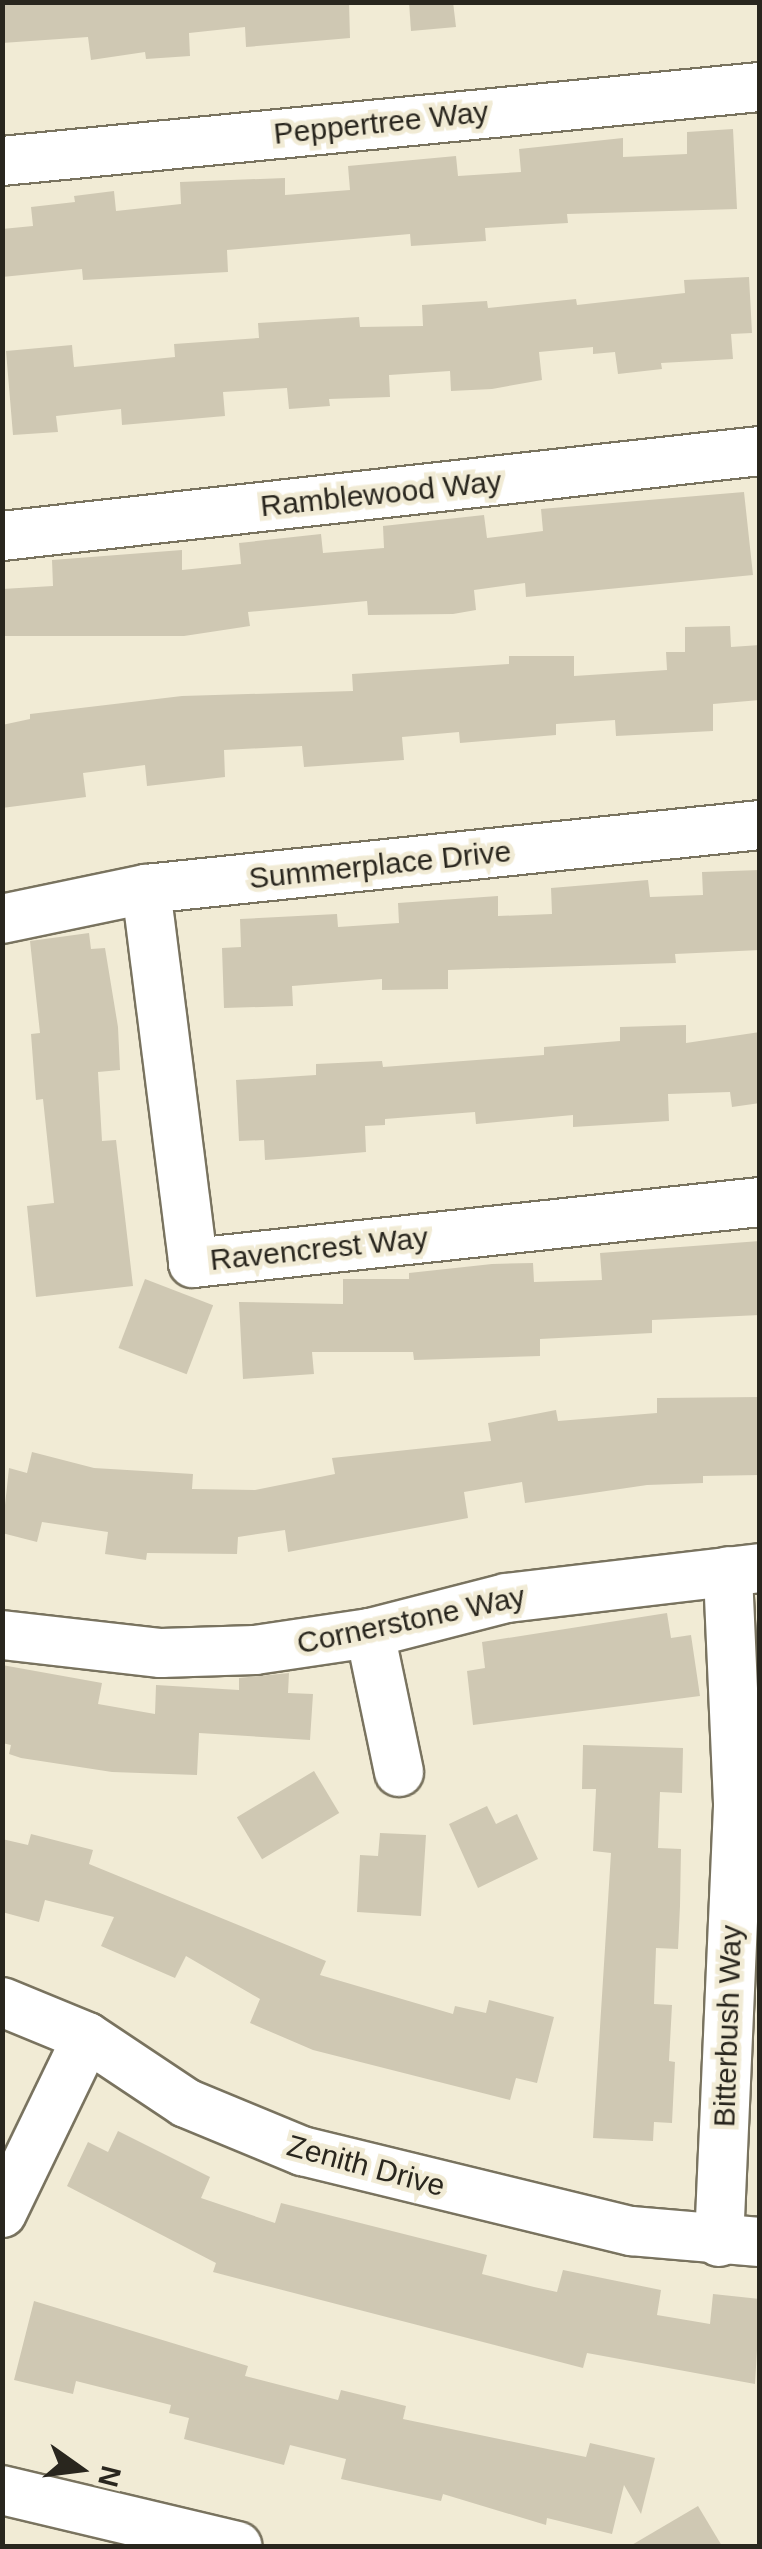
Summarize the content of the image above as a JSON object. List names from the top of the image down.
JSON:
{
  "streets": {
    "street": [
      "Peppertree Way",
      "Ramblewood Way",
      "Summerplace Drive",
      "Ravencrest Way",
      "Cornerstone Way",
      "Bitterbush Way",
      "Zenith Drive"
    ]
  },
  "crossings": [
    ["Summerplace Drive", "Ravencrest Way"],
    ["Cornerstone Way", "Bitterbush Way"],
    ["Bitterbush Way", "Zenith Drive"]
  ],
  "north": "right"
}
